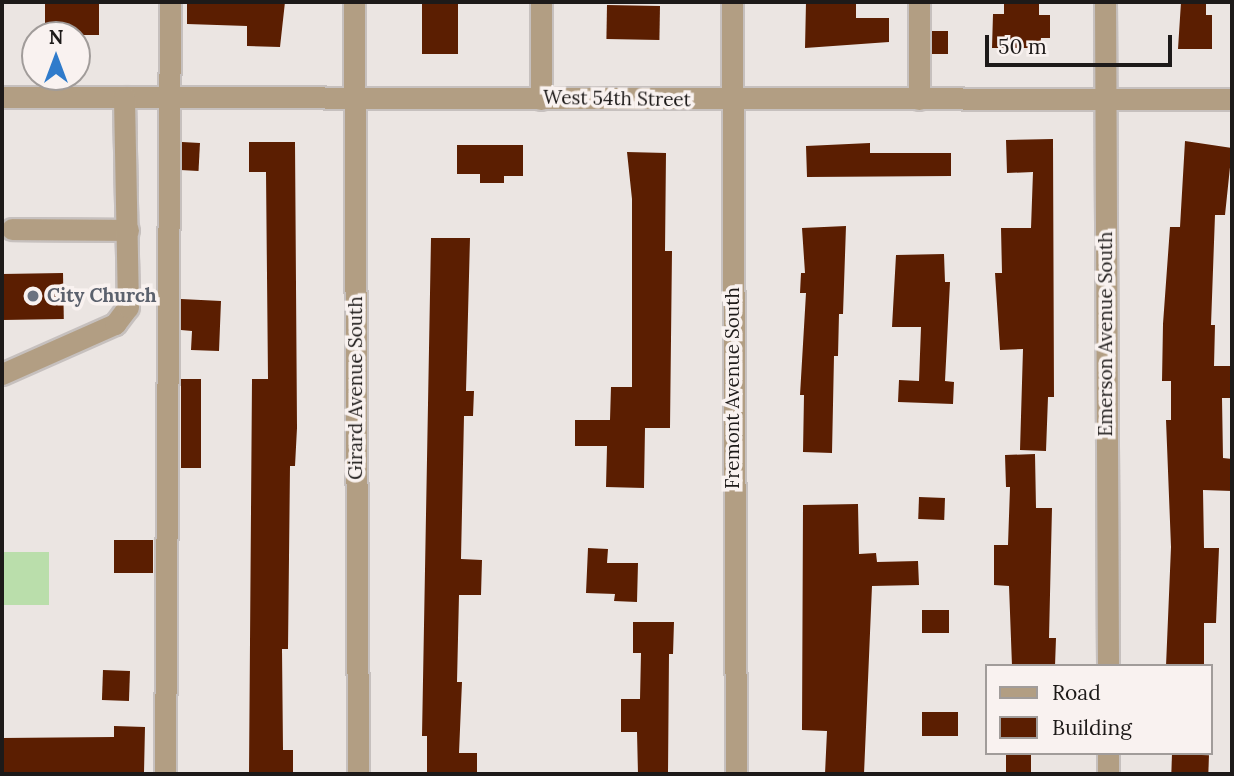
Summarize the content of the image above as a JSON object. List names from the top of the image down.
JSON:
{
  "streets": {
    "street": [
      "West 54th Street",
      "Emerson Avenue South",
      "Girard Avenue South",
      "Fremont Avenue South"
    ]
  },
  "crossings": [
    ["West 54th Street", "Emerson Avenue South"],
    ["West 54th Street", "Girard Avenue South"],
    ["West 54th Street", "Fremont Avenue South"]
  ],
  "places": ["City Church"],
  "legend": ["Road", "Building"],
  "scale_bar": "50 m",
  "north": "top"
}
